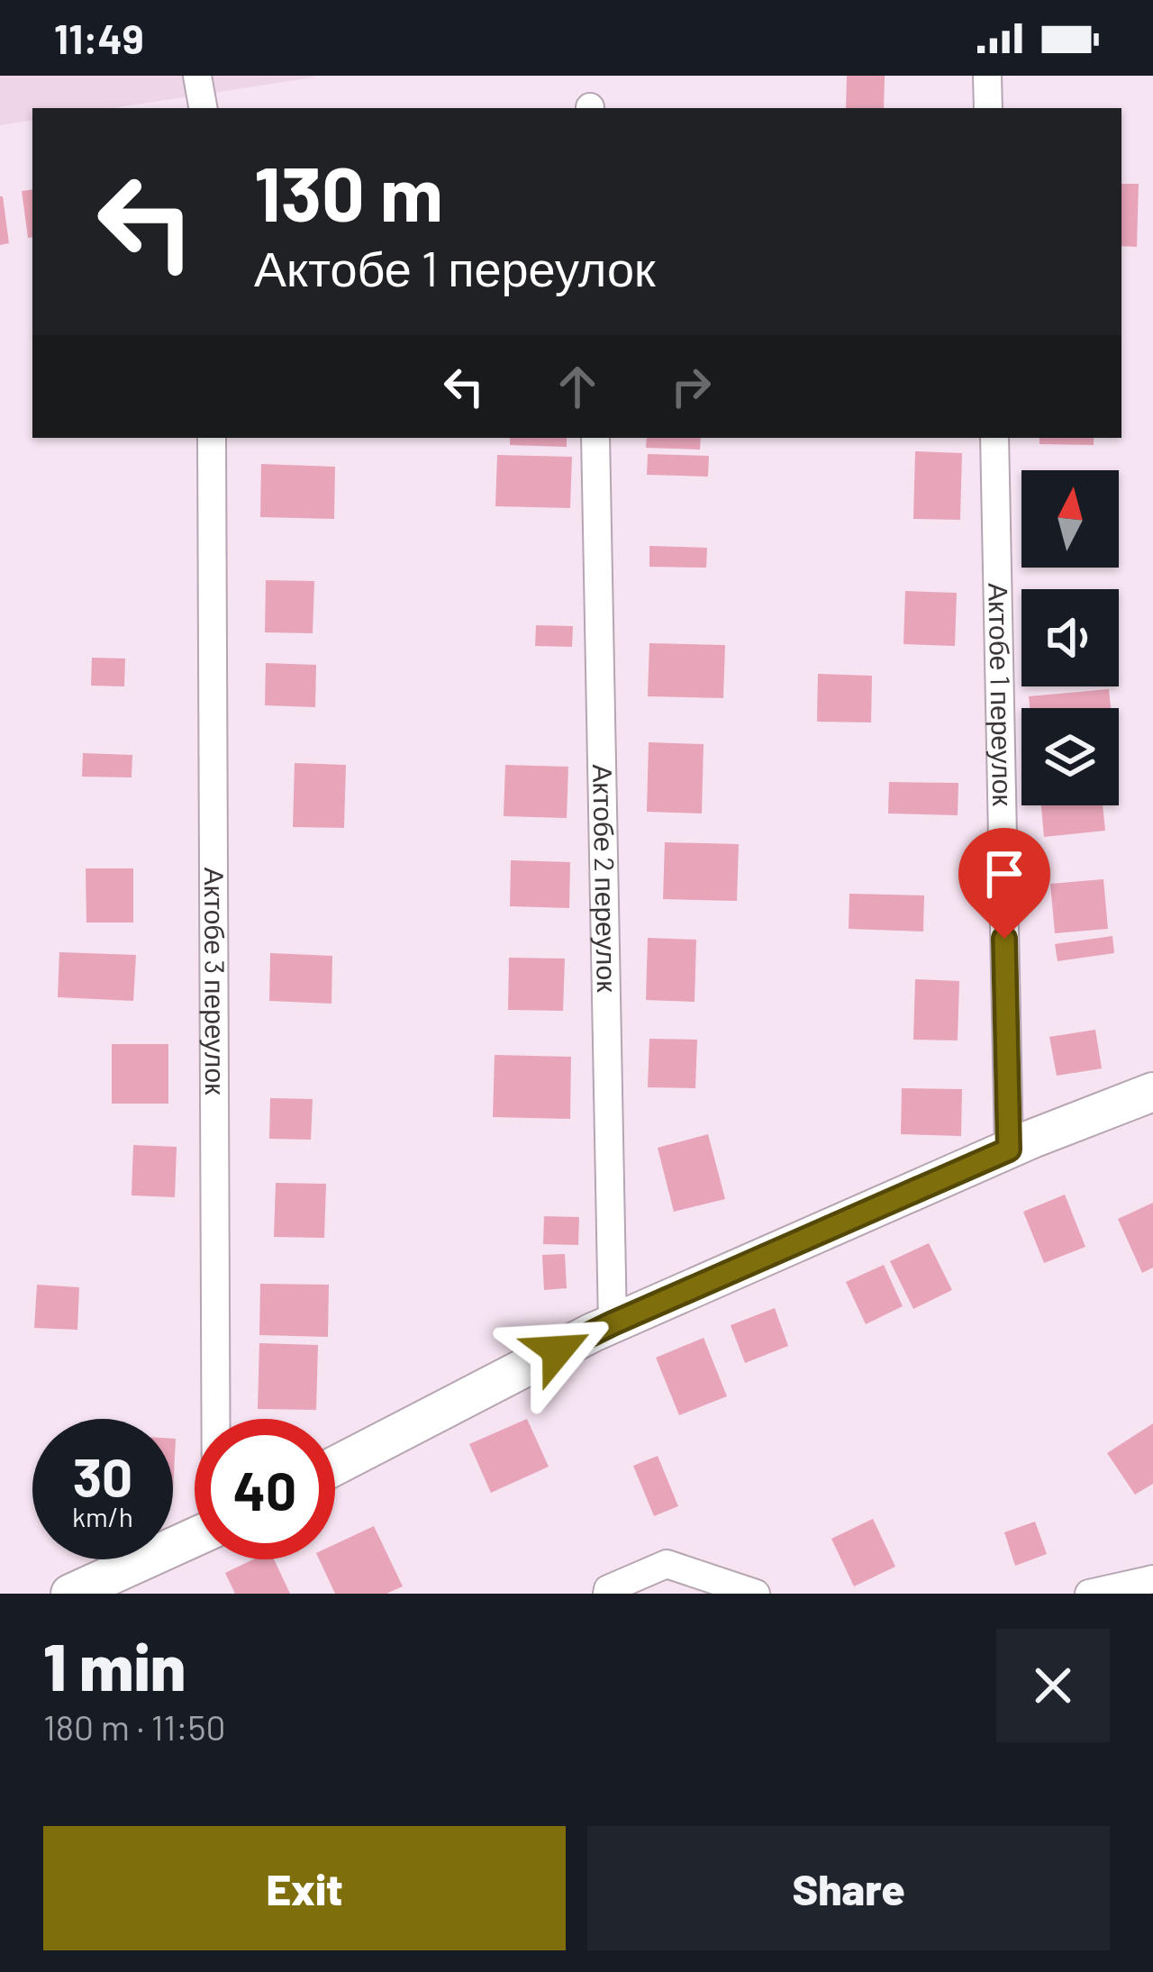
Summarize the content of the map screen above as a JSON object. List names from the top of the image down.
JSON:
{
  "streets": {
    "street": ["Актобе 1 переулок", "Актобе 2 переулок", "Актобе 3 переулок"]
  },
  "north": "top",
  "page": {
    "status": "11:49",
    "turn": ["130 m", "Актобе 1 переулок"],
    "speed": "30 km/h",
    "limit": "40",
    "heading": ["1 min", "180 m · 11:50"],
    "buttons": ["Exit", "Share"]
  }
}
